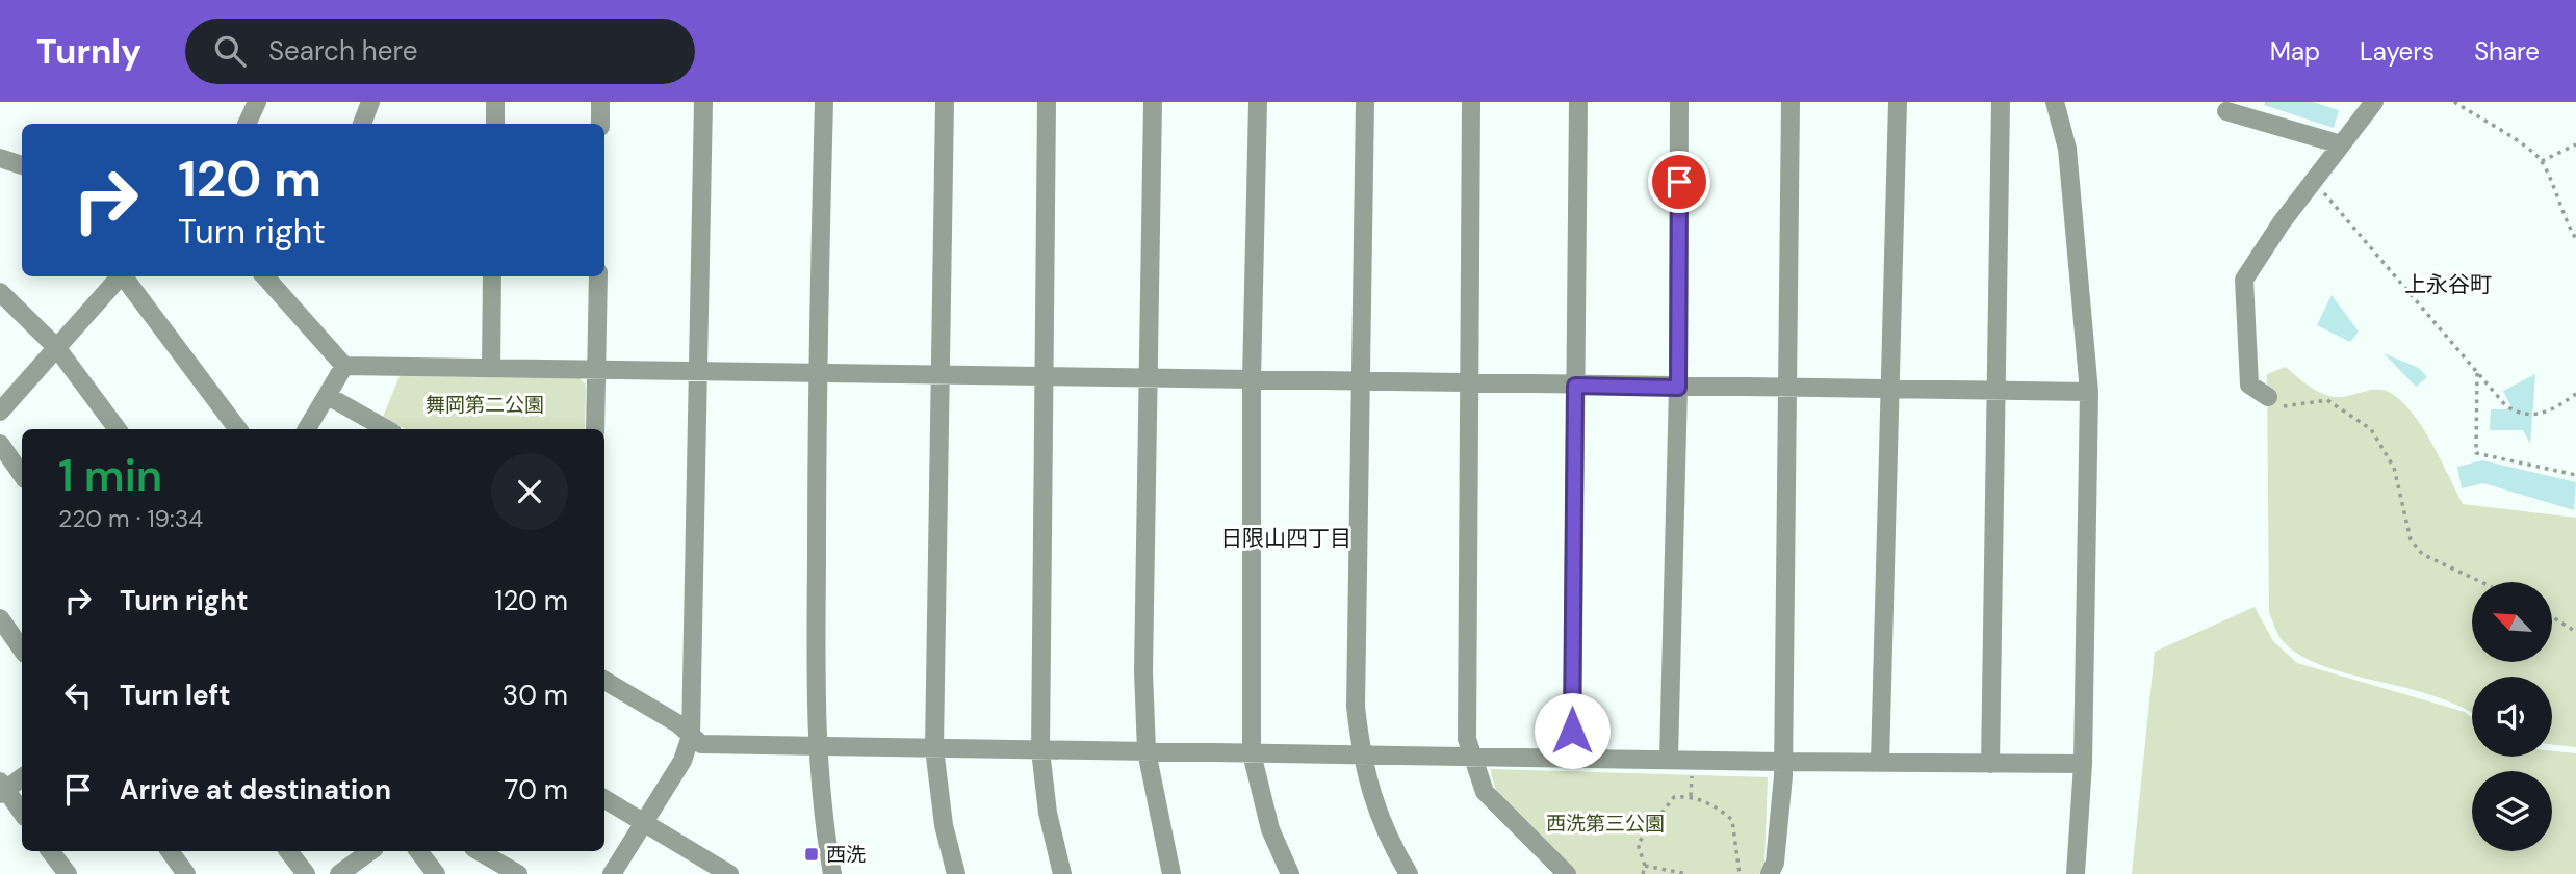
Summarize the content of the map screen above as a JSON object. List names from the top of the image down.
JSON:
{
  "districts": ["上永谷町", "日限山四丁目"],
  "parks": ["舞岡第二公園", "西洗第三公園"],
  "places": {
    "transit": ["西洗"]
  },
  "north": "top left",
  "page": {
    "header": "Turnly",
    "search": "Search here",
    "nav": ["Map", "Layers", "Share"],
    "turn": ["120 m", "Turn right"],
    "heading": ["1 min", "220 m · 19:34"],
    "list": [
      {
        "name": "Turn right",
        "value": "120 m"
      },
      {
        "name": "Turn left",
        "value": "30 m"
      },
      {
        "name": "Arrive at destination",
        "value": "70 m"
      }
    ]
  }
}
